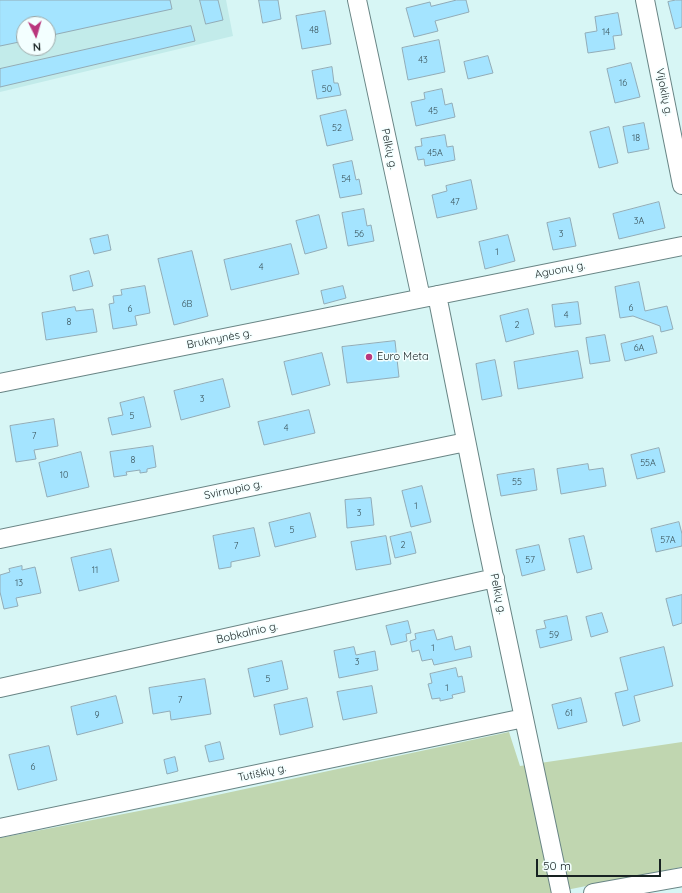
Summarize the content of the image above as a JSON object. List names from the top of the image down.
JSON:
{
  "streets": {
    "street": [
      "Vijoklių g.",
      "Pelkių g.",
      "Aguonų g.",
      "Bruknynės g.",
      "Svirnupio g.",
      "Bobkalnio g.",
      "Tutiškių g."
    ]
  },
  "crossings": [
    ["Pelkių g.", "Aguonų g."],
    ["Pelkių g.", "Bruknynės g."],
    ["Pelkių g.", "Svirnupio g."],
    ["Pelkių g.", "Bobkalnio g."],
    ["Pelkių g.", "Tutiškių g."],
    ["Aguonų g.", "Bruknynės g."]
  ],
  "places": ["Euro Meta"],
  "house_numbers": [
    "48",
    "14",
    "43",
    "16",
    "50",
    "45",
    "52",
    "18",
    "45A",
    "54",
    "47",
    "3A",
    "56",
    "3",
    "1",
    "4",
    "6B",
    "6",
    "6",
    "4",
    "8",
    "2",
    "6A",
    "3",
    "5",
    "4",
    "7",
    "8",
    "55A",
    "10",
    "55",
    "1",
    "3",
    "5",
    "57A",
    "2",
    "7",
    "57",
    "11",
    "13",
    "59",
    "1",
    "3",
    "5",
    "1",
    "7",
    "61",
    "9",
    "6"
  ],
  "scale_bar": "50 m",
  "north": "bottom"
}
